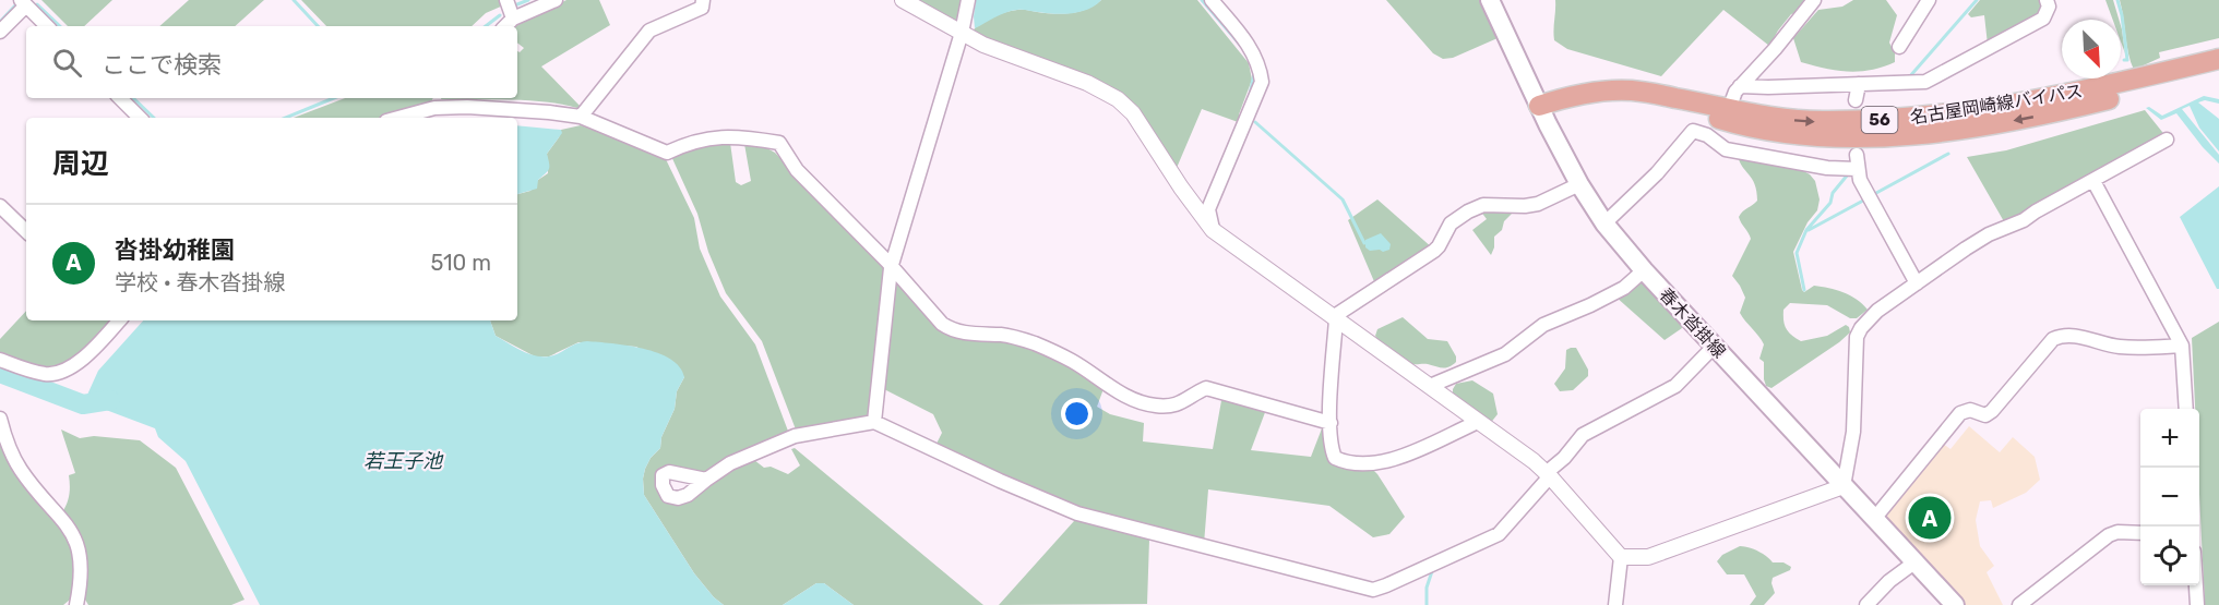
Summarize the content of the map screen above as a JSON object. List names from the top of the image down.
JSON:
{
  "streets": {
    "main road": ["名古屋岡崎線バイパス", "56", "春木沓掛線"]
  },
  "crossings": [
    ["名古屋岡崎線バイパス", "春木沓掛線"]
  ],
  "water": ["若王子池"],
  "north": "bottom right",
  "page": {
    "search": "ここで検索",
    "heading": "周辺",
    "list": [
      {
        "mark": "A",
        "name": "沓掛幼稚園",
        "note": "学校 · 春木沓掛線",
        "value": "510 m"
      }
    ],
    "map_buttons": ["+", "−"],
    "pins": "A"
  }
}
